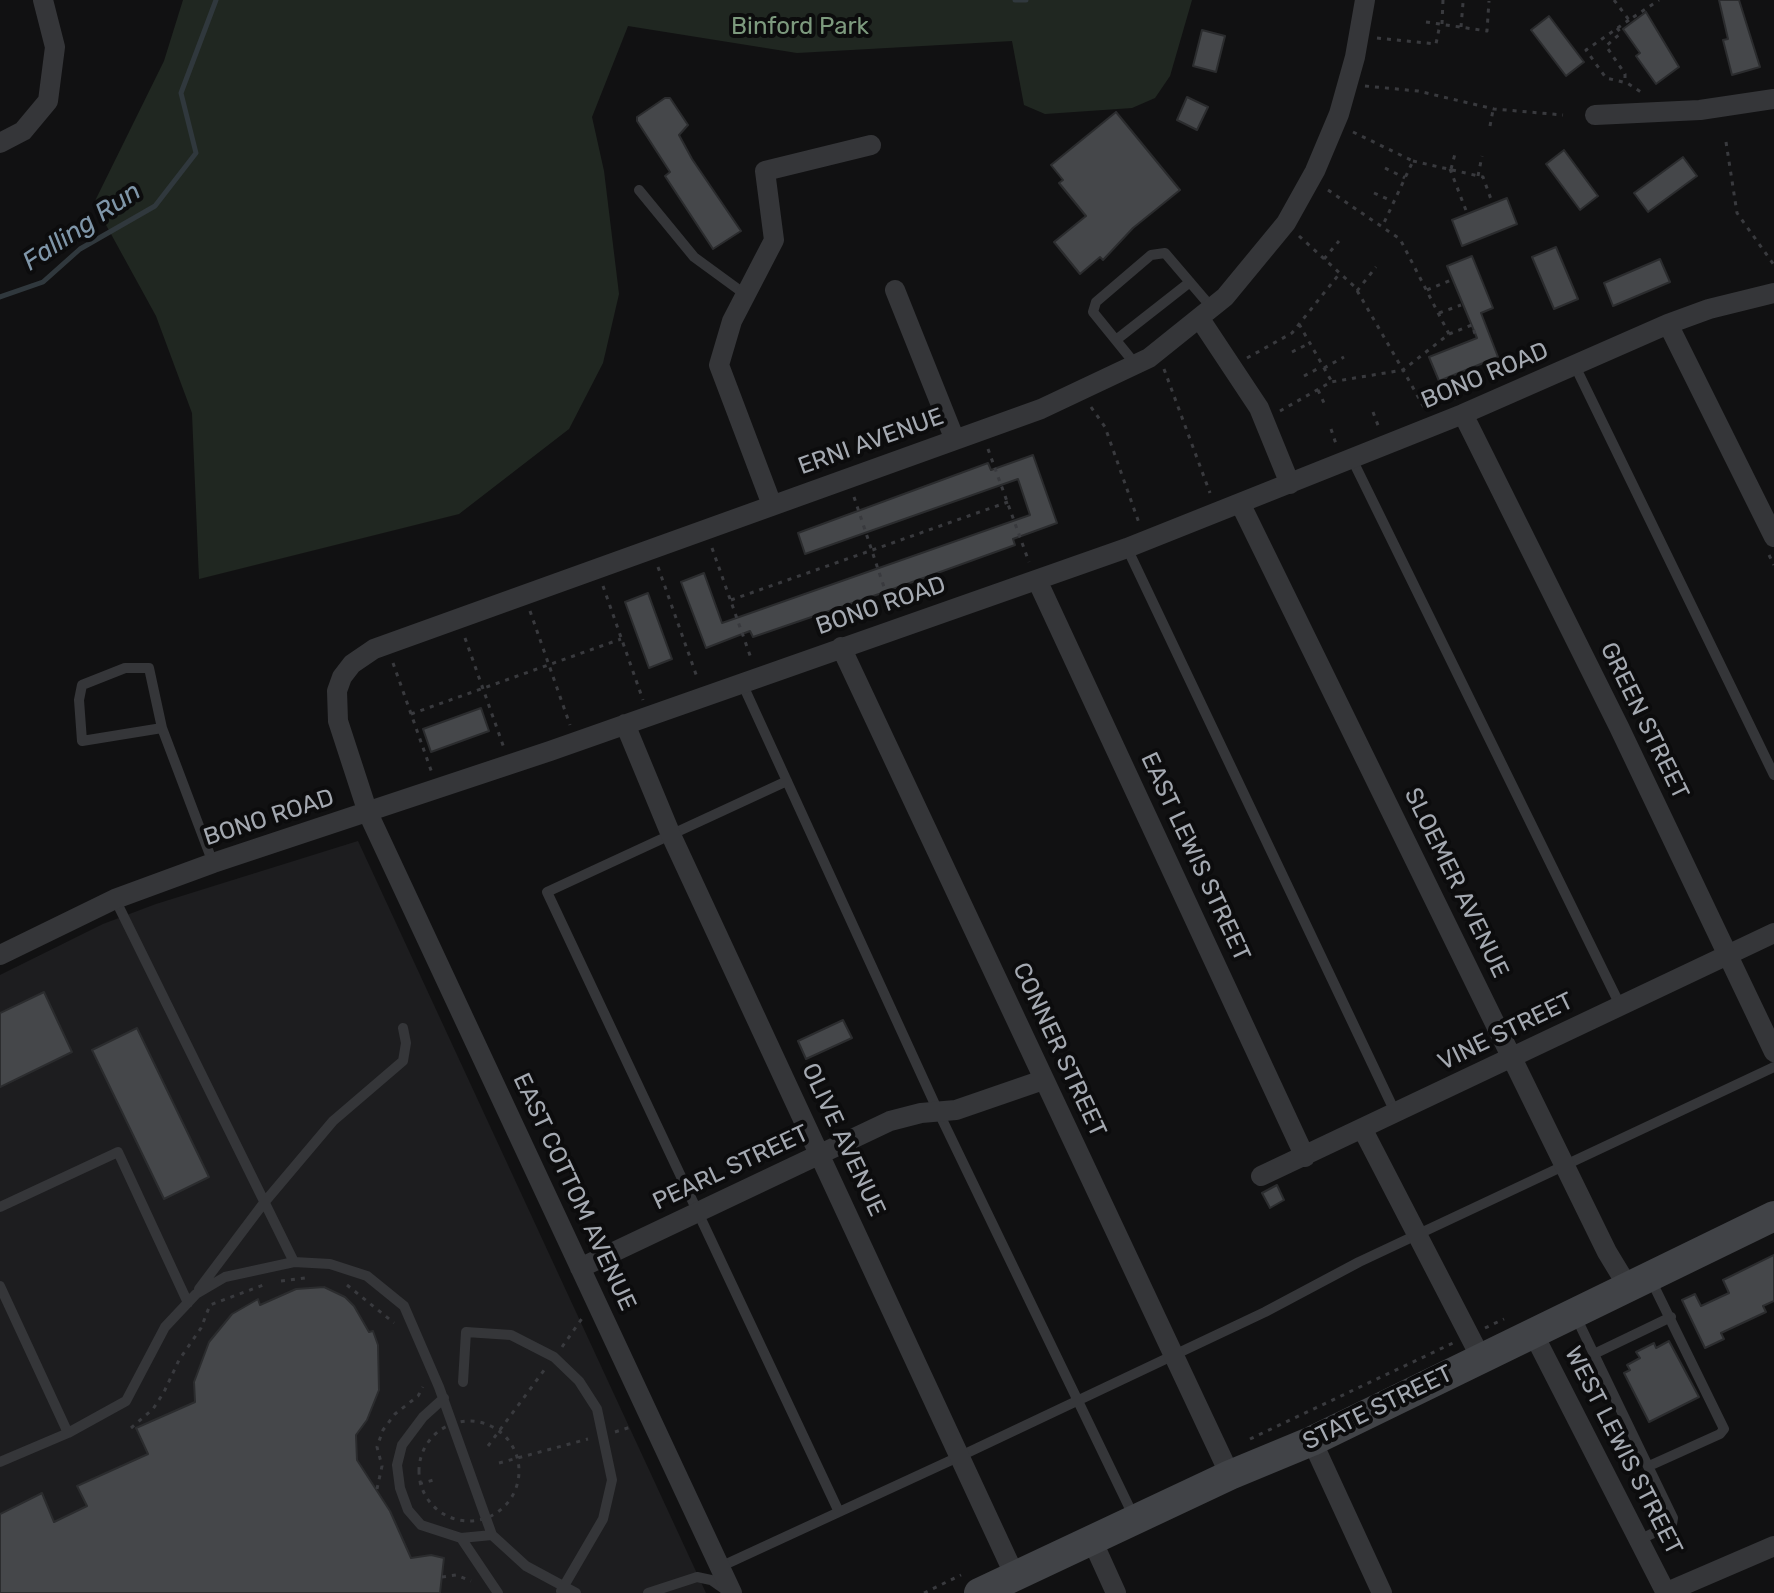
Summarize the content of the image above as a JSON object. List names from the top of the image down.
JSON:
{
  "streets": {
    "main road": ["STATE STREET"],
    "street": [
      "BONO ROAD",
      "ERNI AVENUE",
      "GREEN STREET",
      "EAST LEWIS STREET",
      "SLOEMER AVENUE",
      "VINE STREET",
      "CONNER STREET",
      "OLIVE AVENUE",
      "PEARL STREET",
      "EAST COTTOM AVENUE",
      "WEST LEWIS STREET"
    ]
  },
  "crossings": [
    ["BONO ROAD", "ERNI AVENUE"],
    ["BONO ROAD", "GREEN STREET"],
    ["BONO ROAD", "EAST LEWIS STREET"],
    ["BONO ROAD", "SLOEMER AVENUE"],
    ["BONO ROAD", "CONNER STREET"],
    ["BONO ROAD", "OLIVE AVENUE"],
    ["BONO ROAD", "EAST COTTOM AVENUE"],
    ["ERNI AVENUE", "EAST COTTOM AVENUE"],
    ["GREEN STREET", "VINE STREET"],
    ["EAST LEWIS STREET", "VINE STREET"],
    ["SLOEMER AVENUE", "VINE STREET"],
    ["SLOEMER AVENUE", "STATE STREET"],
    ["CONNER STREET", "PEARL STREET"],
    ["CONNER STREET", "STATE STREET"],
    ["OLIVE AVENUE", "PEARL STREET"],
    ["OLIVE AVENUE", "STATE STREET"],
    ["PEARL STREET", "EAST COTTOM AVENUE"],
    ["STATE STREET", "WEST LEWIS STREET"]
  ],
  "water": ["Falling Run"],
  "parks": ["Binford Park"]
}
